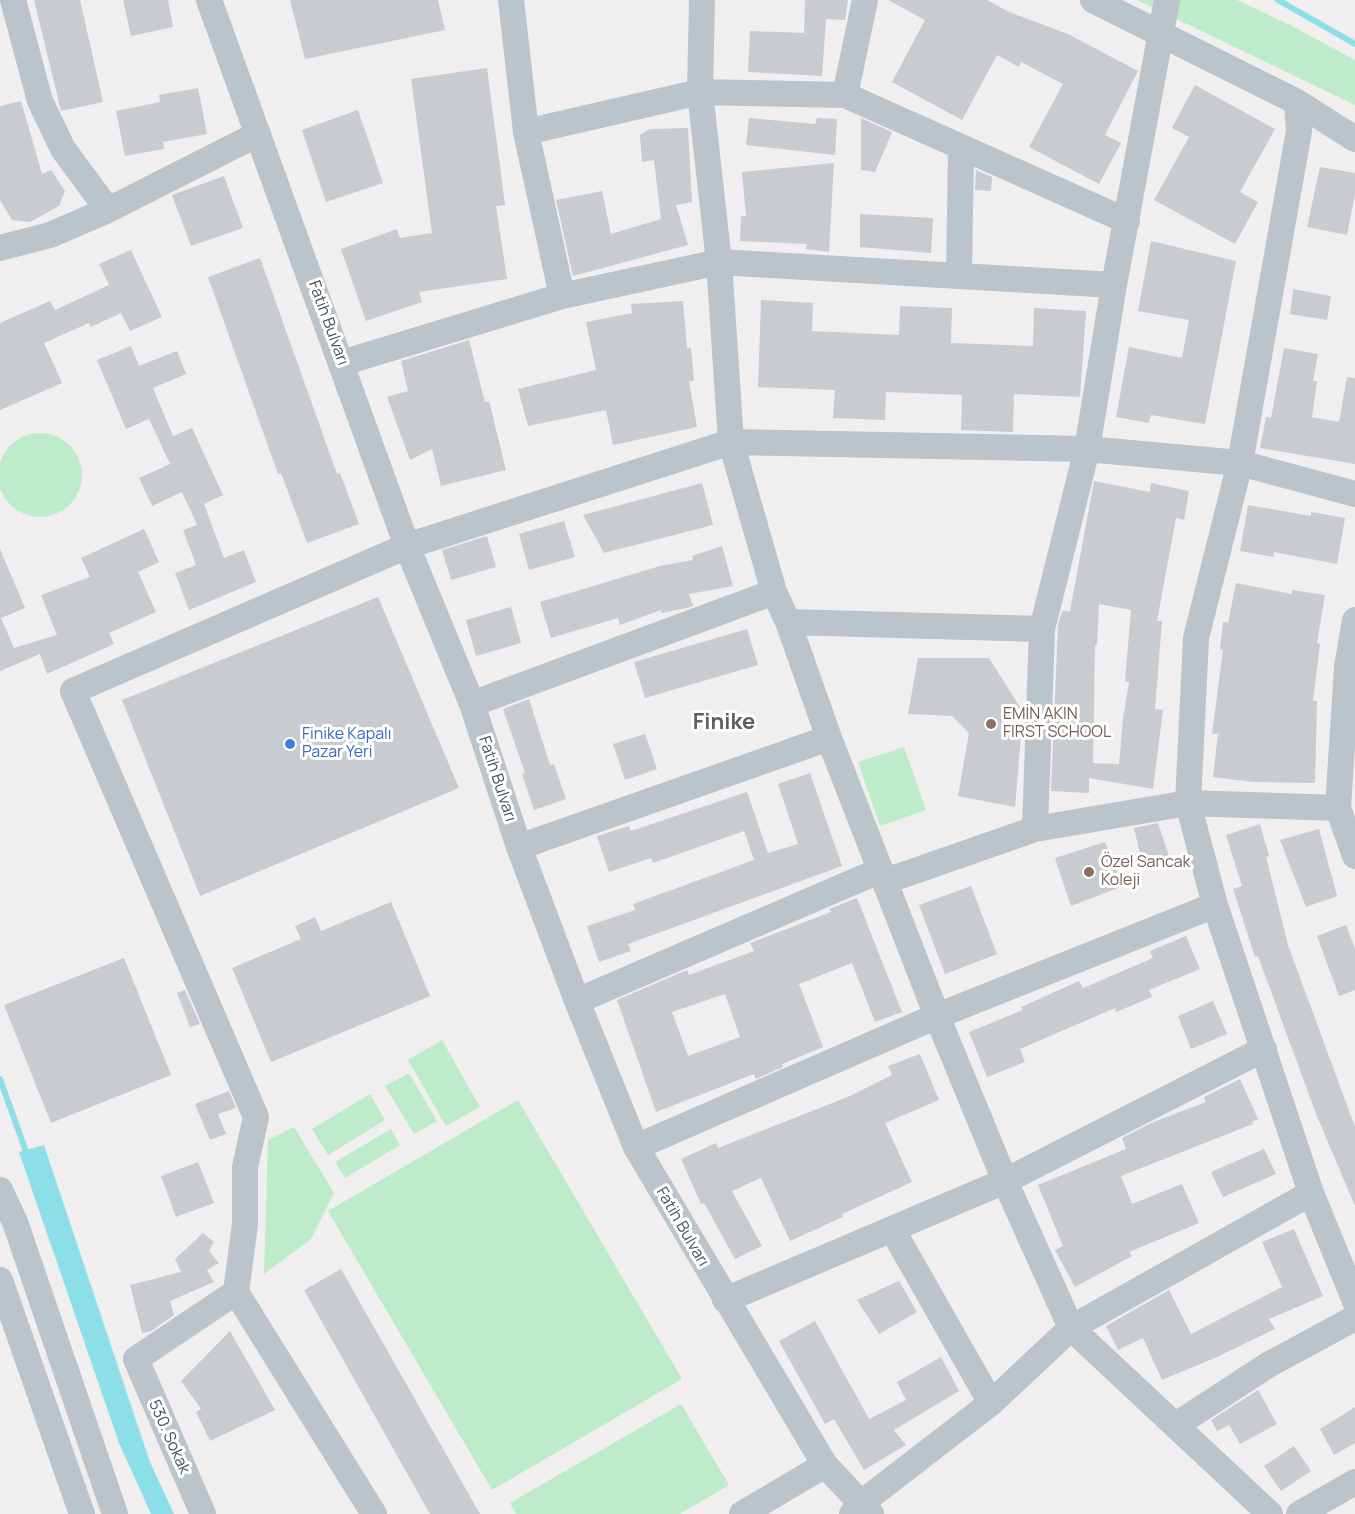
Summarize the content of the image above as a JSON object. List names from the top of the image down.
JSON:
{
  "streets": {
    "street": ["Fatih Bulvarı", "530. Sokak"]
  },
  "districts": ["Finike"],
  "places": ["EMİN AKIN FIRST SCHOOL", "Finike Kapalı Pazar Yeri", "Özel Sancak Koleji"]
}
